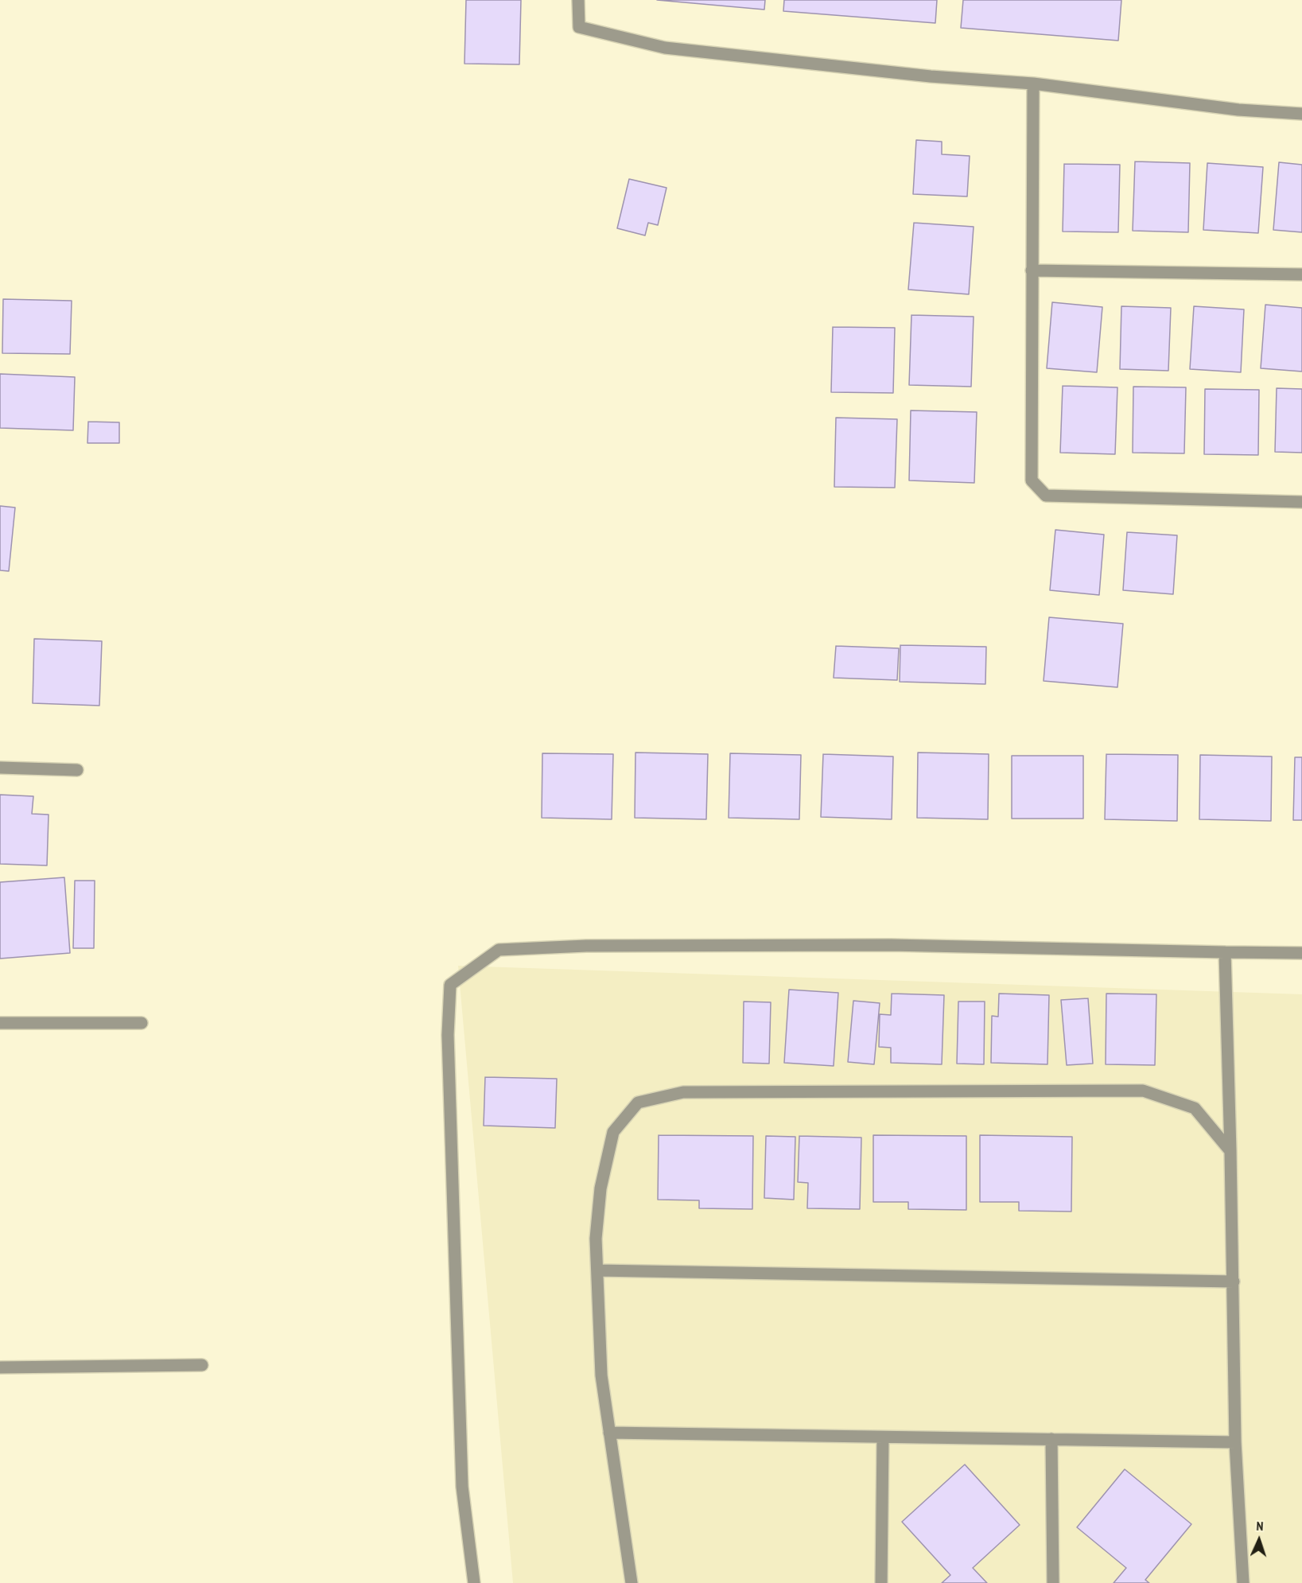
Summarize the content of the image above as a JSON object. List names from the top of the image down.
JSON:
{
  "north": "top"
}
